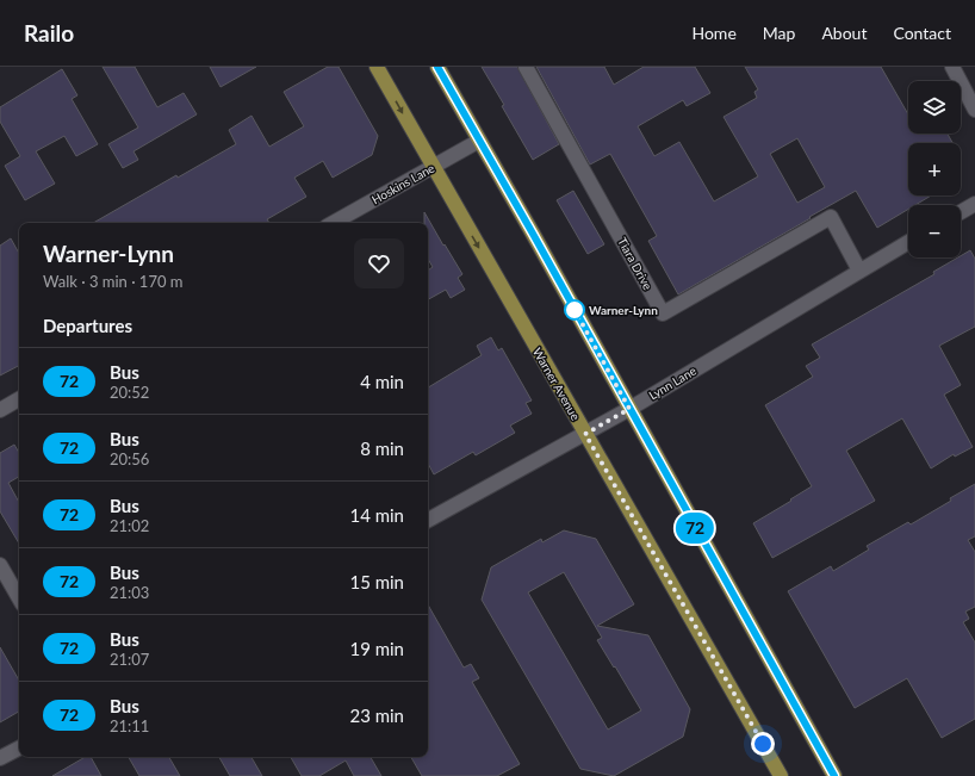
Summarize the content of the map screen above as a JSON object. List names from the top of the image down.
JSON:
{
  "streets": {
    "main road": ["Warner Avenue"],
    "street": ["Hoskins Lane", "Tiara Drive", "Lynn Lane"]
  },
  "crossings": [
    ["Hoskins Lane", "Warner Avenue"],
    ["Tiara Drive", "Lynn Lane"],
    ["Lynn Lane", "Warner Avenue"]
  ],
  "places": ["Warner-Lynn"],
  "lines": ["bus line 72"],
  "page": {
    "header": "Railo",
    "nav": [
      "Home",
      "Map",
      "About",
      "Contact"
    ],
    "on_map": "72",
    "map_buttons": ["+", "−"],
    "heading": [
      ["Warner-Lynn", "Walk · 3 min · 170 m"],
      "Departures"
    ],
    "list": [
      {
        "mark": "72",
        "name": "Bus",
        "note": "20:52",
        "value": "4 min"
      },
      {
        "mark": "72",
        "name": "Bus",
        "note": "20:56",
        "value": "8 min"
      },
      {
        "mark": "72",
        "name": "Bus",
        "note": "21:02",
        "value": "14 min"
      },
      {
        "mark": "72",
        "name": "Bus",
        "note": "21:03",
        "value": "15 min"
      },
      {
        "mark": "72",
        "name": "Bus",
        "note": "21:07",
        "value": "19 min"
      },
      {
        "mark": "72",
        "name": "Bus",
        "note": "21:11",
        "value": "23 min"
      }
    ]
  }
}
